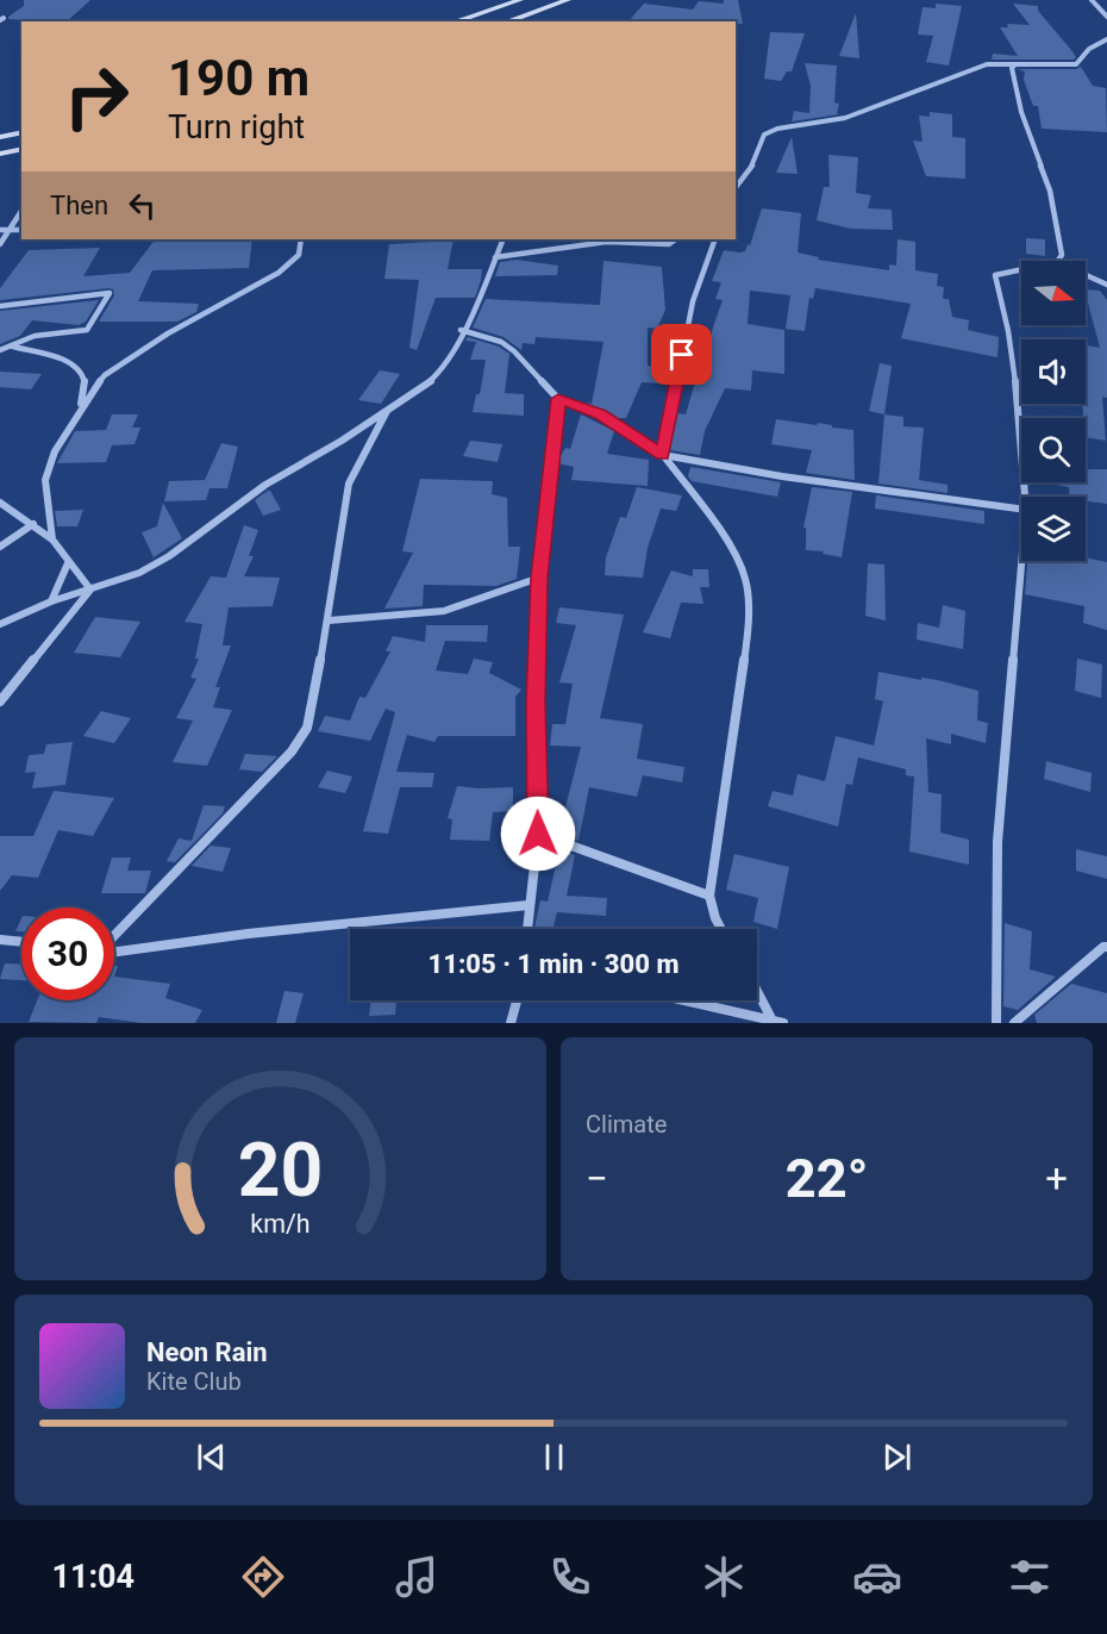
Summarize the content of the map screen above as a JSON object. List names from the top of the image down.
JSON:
{
  "north": "right",
  "page": {
    "turn": ["190 m", "Turn right"],
    "then": "Then",
    "limit": "30",
    "trip": "11:05 · 1 min · 300 m",
    "tile": "Climate",
    "heat": ["−", "22°", "+"],
    "song": ["Neon Rain", "Kite Club"],
    "tabs": "11:04",
    "gauge": ["20", "km/h"]
  }
}
